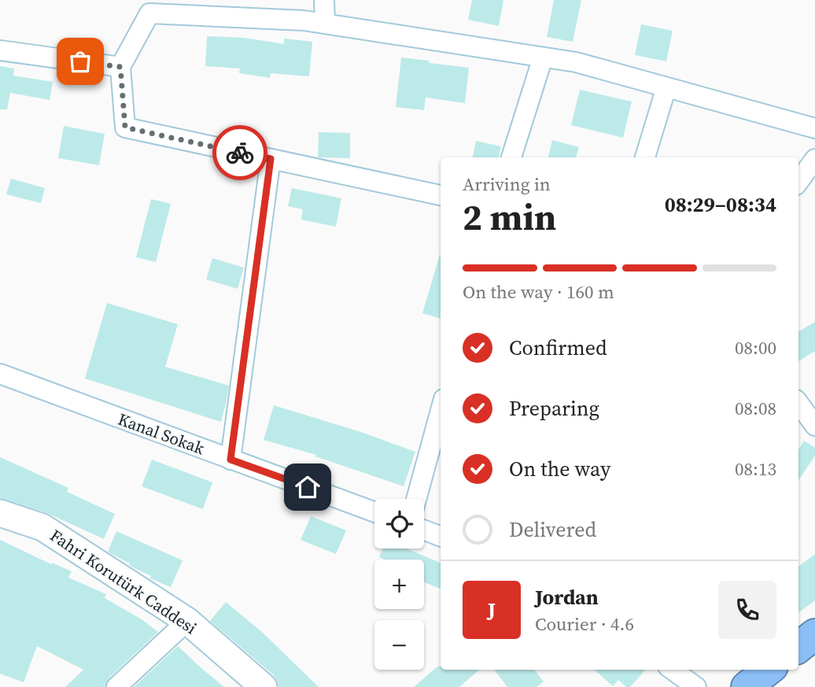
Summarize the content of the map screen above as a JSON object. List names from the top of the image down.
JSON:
{
  "streets": {
    "street": ["Kanal Sokak", "Fahri Korutürk Caddesi"]
  },
  "page": {
    "heading": ["2 min", "Arriving in", "08:29–08:34"],
    "panel": ["Jordan", "Courier · 4.6"],
    "bar": "On the way · 160 m",
    "list": [
      ["Confirmed", "08:00"],
      ["Preparing", "08:08"],
      ["On the way", "08:13"],
      "Delivered"
    ],
    "map_buttons": ["+", "−"],
    "round": "J"
  }
}
